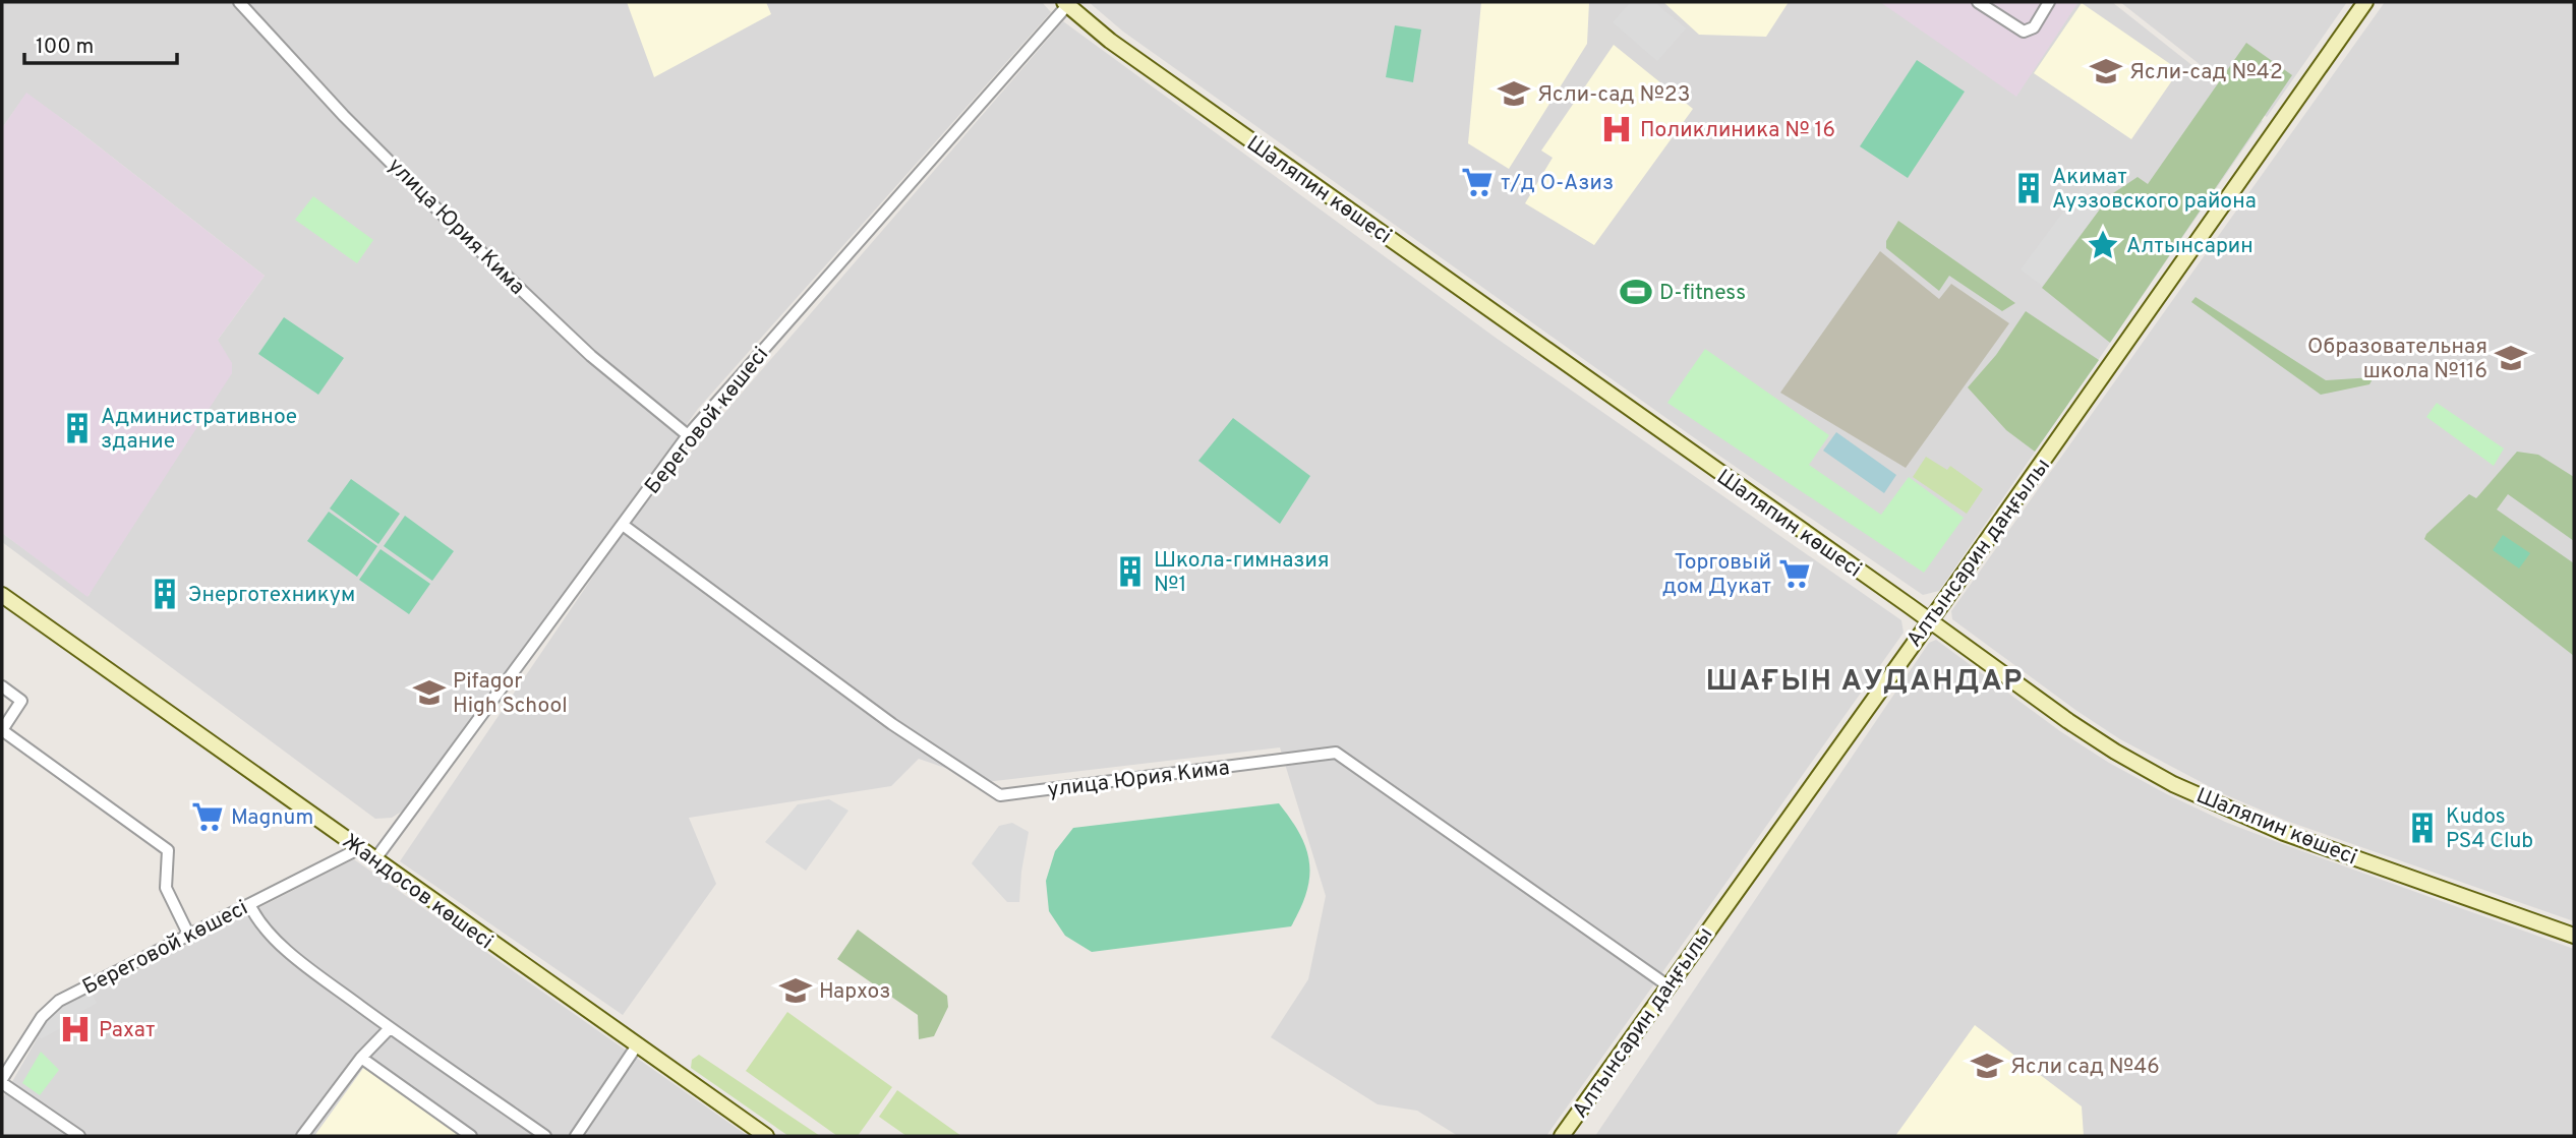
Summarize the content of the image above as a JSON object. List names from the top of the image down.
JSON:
{
  "streets": {
    "main road": ["Шаляпин көшесі", "Алтынсарин даңғылы", "Жандосов көшесі"],
    "street": ["улица Юрия Кима", "Береговой көшесі"]
  },
  "crossings": [
    ["Шаляпин көшесі", "Береговой көшесі"],
    ["Шаляпин көшесі", "Алтынсарин даңғылы"],
    ["улица Юрия Кима", "Береговой көшесі"],
    ["улица Юрия Кима", "Алтынсарин даңғылы"],
    ["Береговой көшесі", "Жандосов көшесі"]
  ],
  "districts": ["ШАҒЫН АУДАНДАР"],
  "places": {
    "school or university": [
      "Ясли-сад №42",
      "Ясли-сад №23",
      "Образовательная школа №116",
      "Pifagor High School",
      "Нархоз",
      "Ясли сад №46"
    ],
    "hospital": ["Поликлиника № 16", "Рахат"],
    "supermarket": ["т/д О-Азиз", "Торговый дом Дукат", "Magnum"],
    "building": [
      "Акимат Ауэзовского района",
      "Административное здание",
      "Школа-гимназия №1",
      "Энерготехникум",
      "Kudos PS4 Club"
    ],
    "place": ["Алтынсарин"],
    "sports": ["D-fitness"]
  },
  "scale_bar": "100 m"
}
